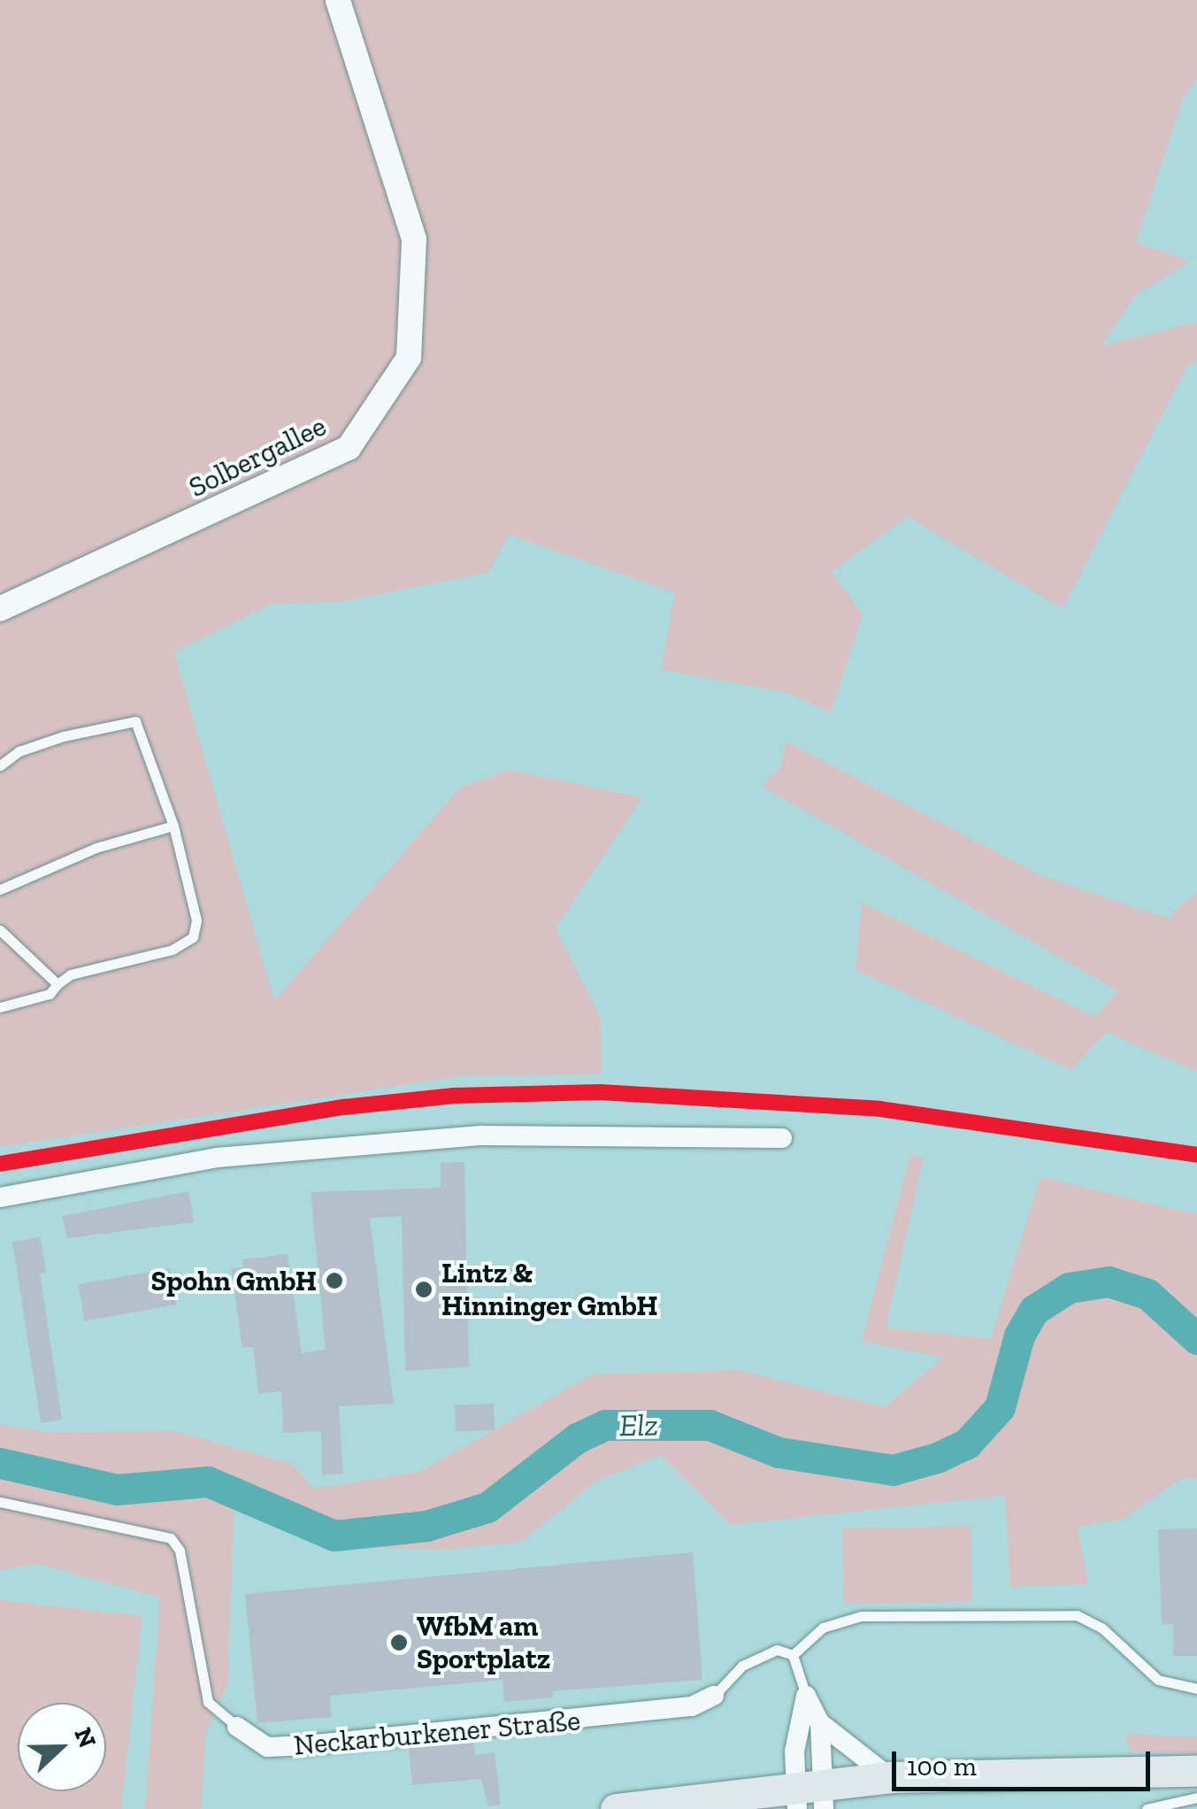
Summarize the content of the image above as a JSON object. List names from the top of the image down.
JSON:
{
  "streets": {
    "street": ["Solbergallee", "Neckarburkener Straße"]
  },
  "water": ["Elz"],
  "places": ["Spohn GmbH", "Lintz & Hinninger GmbH", "WfbM am Sportplatz"],
  "scale_bar": "100 m",
  "north": "right"
}
